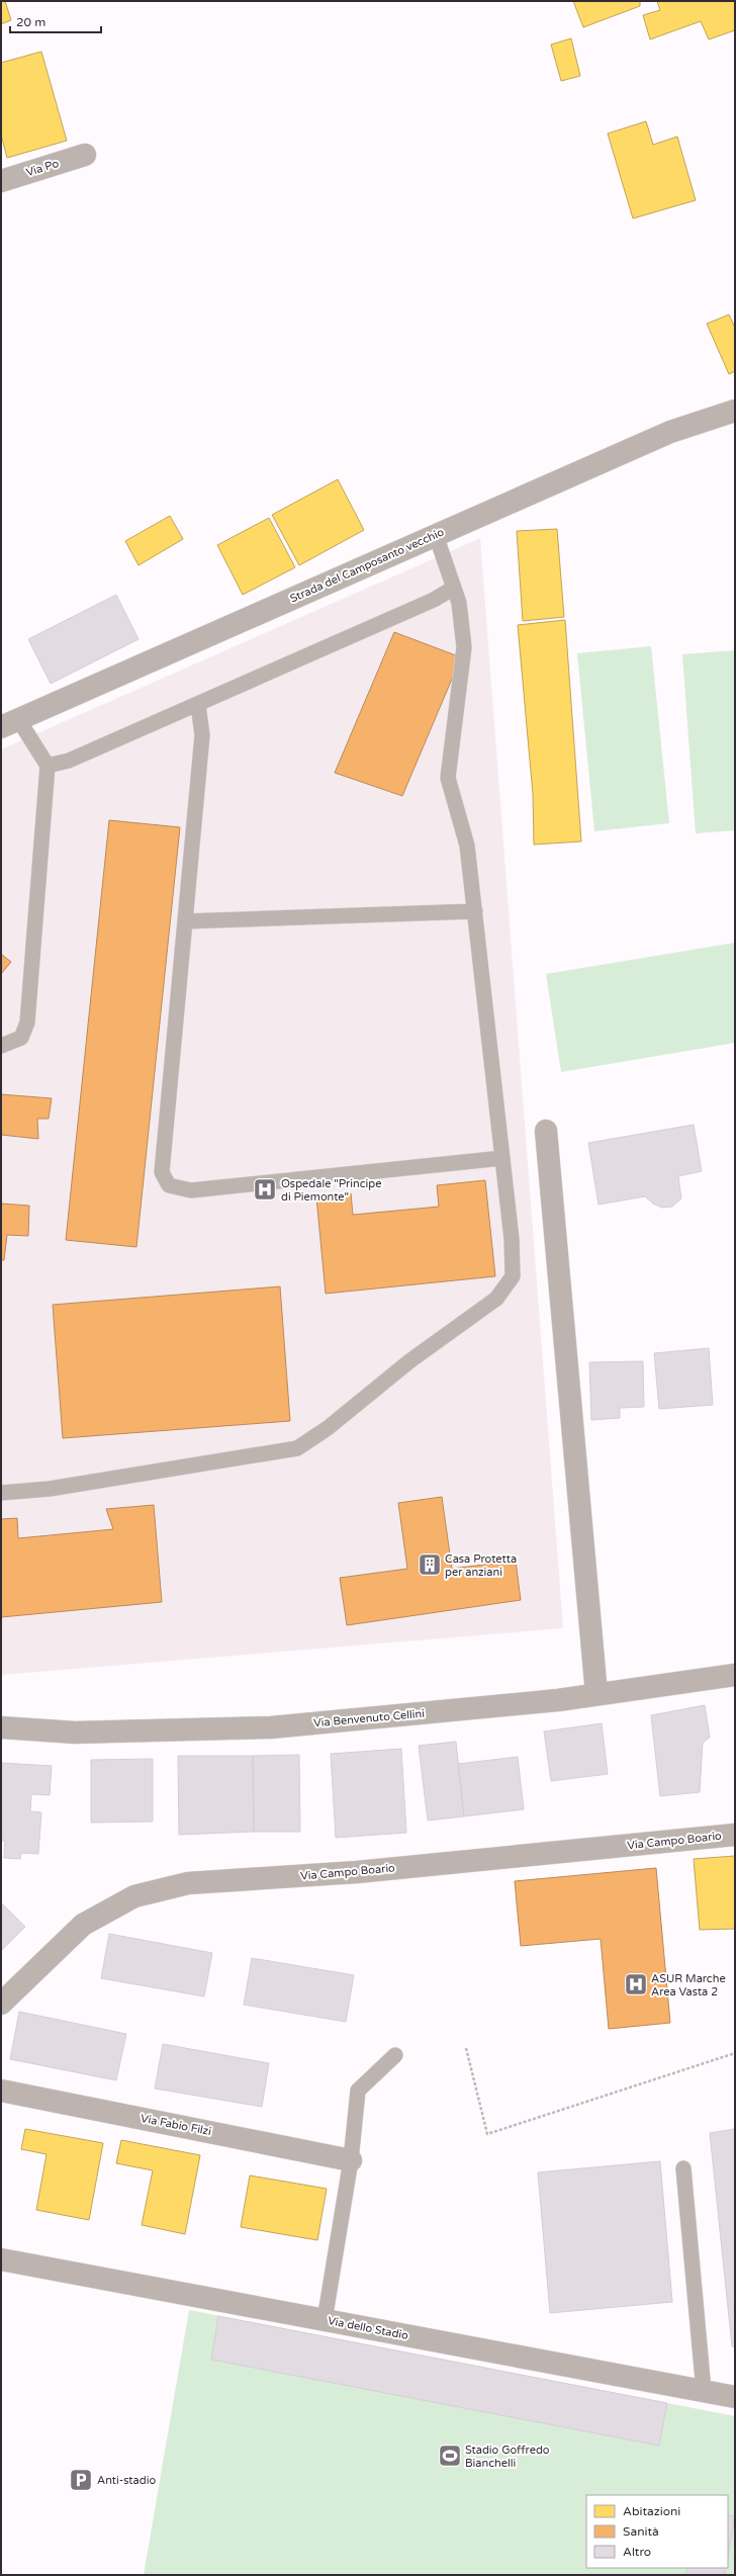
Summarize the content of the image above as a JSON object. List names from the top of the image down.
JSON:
{
  "streets": {
    "street": [
      "Via Po",
      "Strada del Camposanto vecchio",
      "Via Benvenuto Cellini",
      "Via Campo Boario",
      "Via Fabio Filzi",
      "Via dello Stadio"
    ]
  },
  "places": {
    "hospital": ["Ospedale \"Principe di Piemonte\"", "ASUR Marche Area Vasta 2"],
    "building": ["Casa Protetta per anziani"],
    "sports": ["Stadio Goffredo Bianchelli"],
    "parking": ["Anti-stadio"]
  },
  "legend": ["Abitazioni", "Sanità", "Altro"],
  "scale_bar": "20 m"
}
